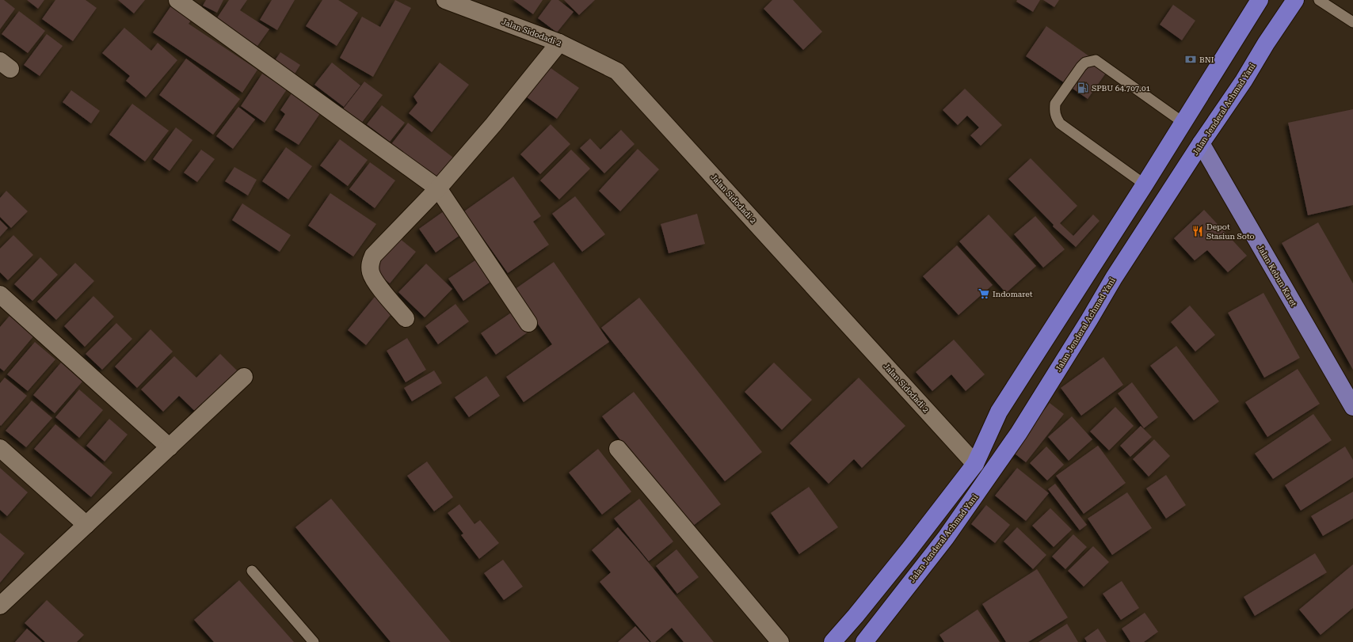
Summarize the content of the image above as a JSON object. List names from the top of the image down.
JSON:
{
  "streets": {
    "highway": ["Jalan Jenderal Achmad Yani"],
    "main road": ["Jalan Kebun Karet"],
    "street": ["Jalan Sidodadi 2"]
  },
  "crossings": [
    ["Jalan Jenderal Achmad Yani", "Jalan Kebun Karet"]
  ],
  "places": {
    "bank": ["BNI"],
    "fuel station": ["SPBU 64.707.01"],
    "restaurant": ["Depot Stasiun Soto"],
    "supermarket": ["Indomaret"]
  }
}
